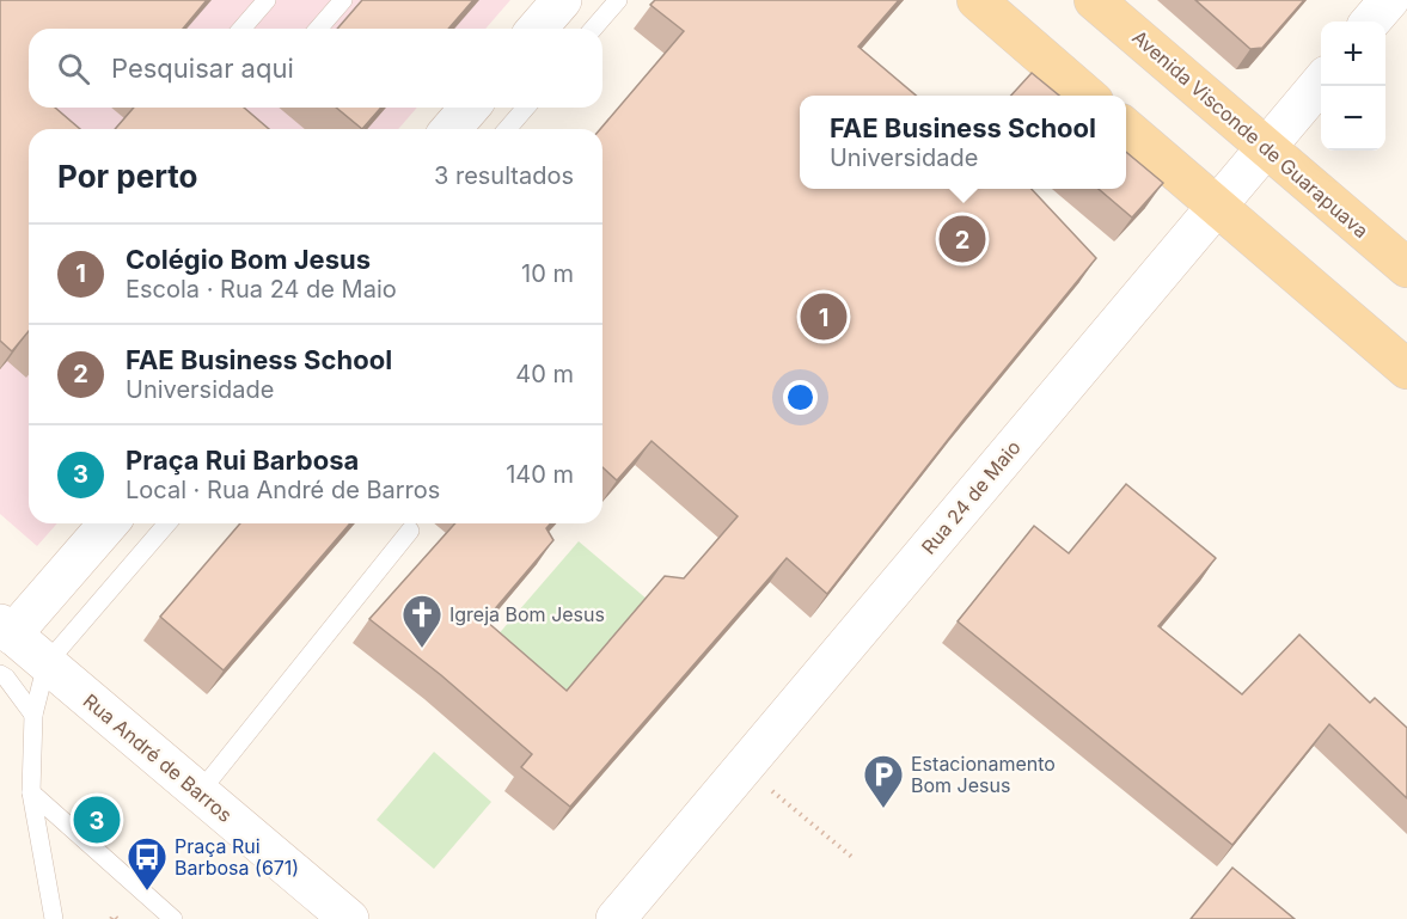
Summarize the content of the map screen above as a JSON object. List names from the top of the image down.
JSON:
{
  "streets": {
    "main road": ["Avenida Visconde de Guarapuava"],
    "street": ["Rua 24 de Maio", "Rua André de Barros"]
  },
  "crossings": [
    ["Avenida Visconde de Guarapuava", "Rua 24 de Maio"]
  ],
  "places": {
    "church": ["Igreja Bom Jesus"],
    "parking": ["Estacionamento Bom Jesus"],
    "bus stop": ["Praça Rui Barbosa (671)"]
  },
  "page": {
    "map_buttons": ["+", "−"],
    "search": "Pesquisar aqui",
    "popup": ["FAE Business School", "Universidade"],
    "heading": ["Por perto", "3 resultados"],
    "pins": ["2", "1", "3"],
    "list": [
      {
        "mark": "1",
        "name": "Colégio Bom Jesus",
        "note": "Escola · Rua 24 de Maio",
        "value": "10 m"
      },
      {
        "mark": "2",
        "name": "FAE Business School",
        "note": "Universidade",
        "value": "40 m"
      },
      {
        "mark": "3",
        "name": "Praça Rui Barbosa",
        "note": "Local · Rua André de Barros",
        "value": "140 m"
      }
    ]
  }
}
